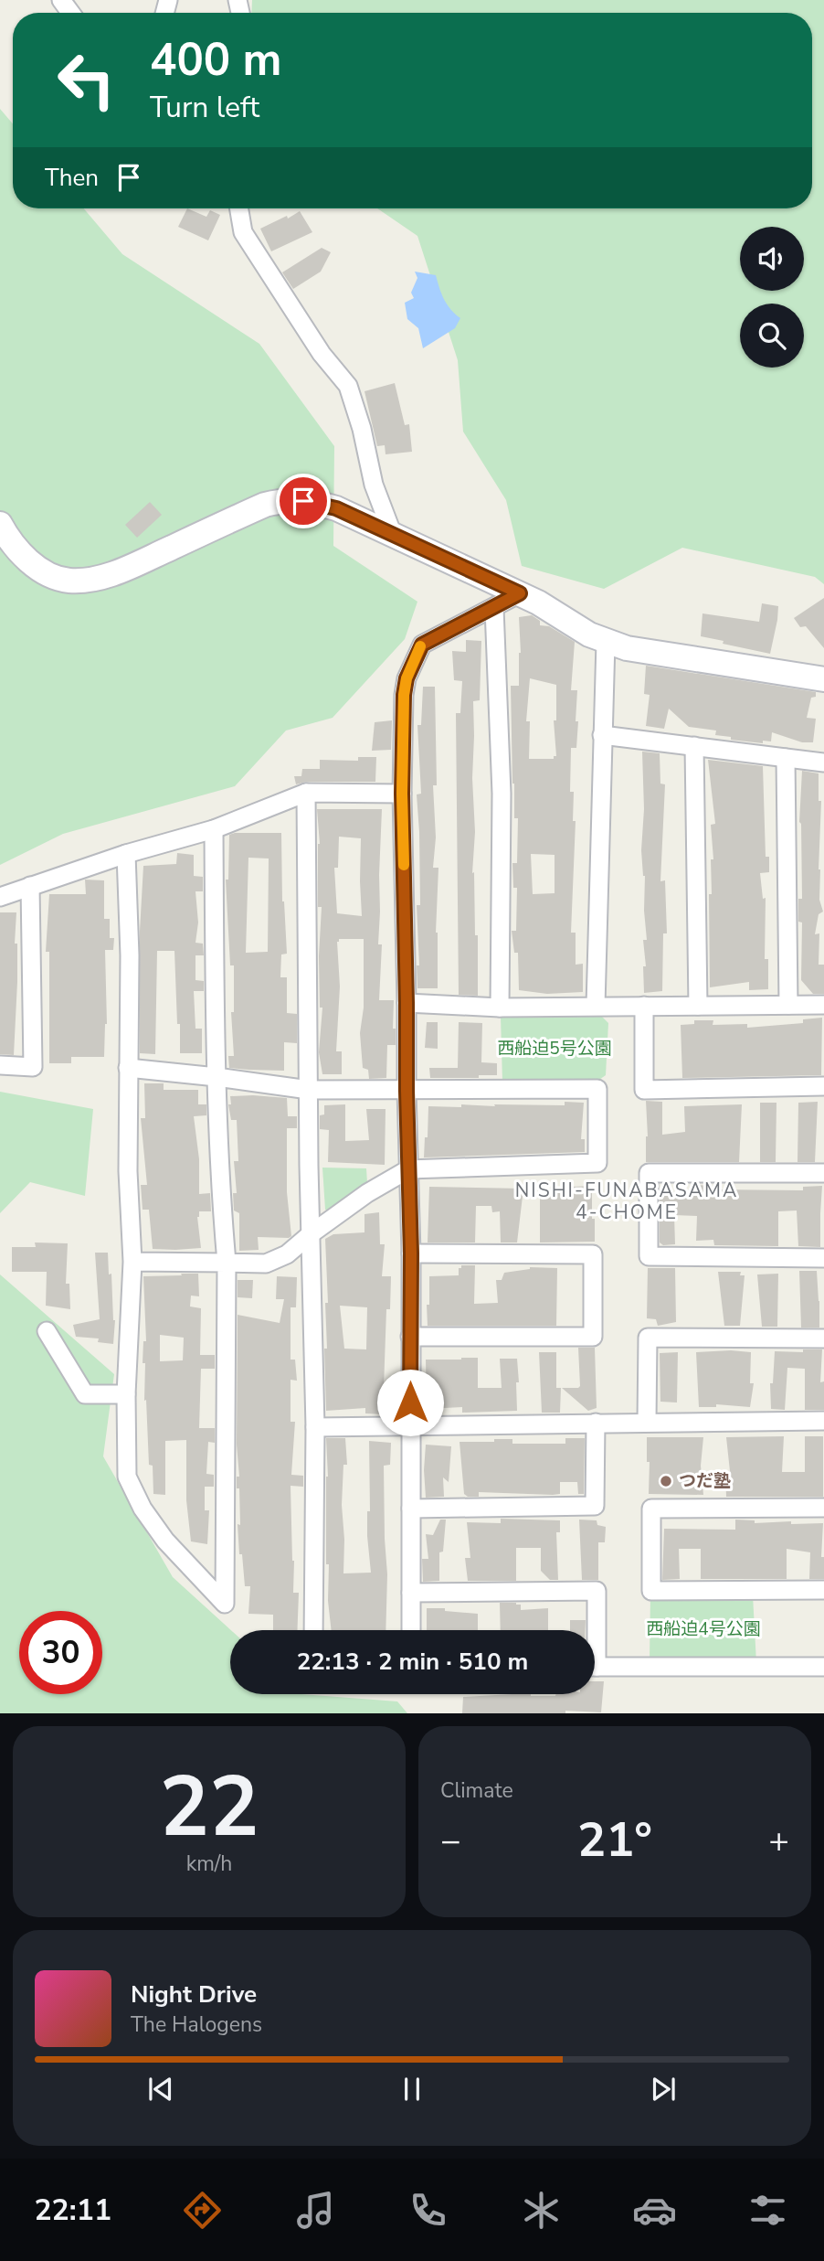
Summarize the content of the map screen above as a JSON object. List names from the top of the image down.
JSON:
{
  "districts": ["NISHI-FUNABASAMA 4-CHOME"],
  "parks": ["西船迫5号公園", "西船迫4号公園"],
  "places": ["つだ塾"],
  "page": {
    "turn": ["400 m", "Turn left"],
    "then": "Then",
    "limit": "30",
    "trip": "22:13 · 2 min · 510 m",
    "tile": [
      ["22", "km/h"],
      "Climate"
    ],
    "heat": ["−", "21°", "+"],
    "song": ["Night Drive", "The Halogens"],
    "tabs": "22:11"
  }
}
